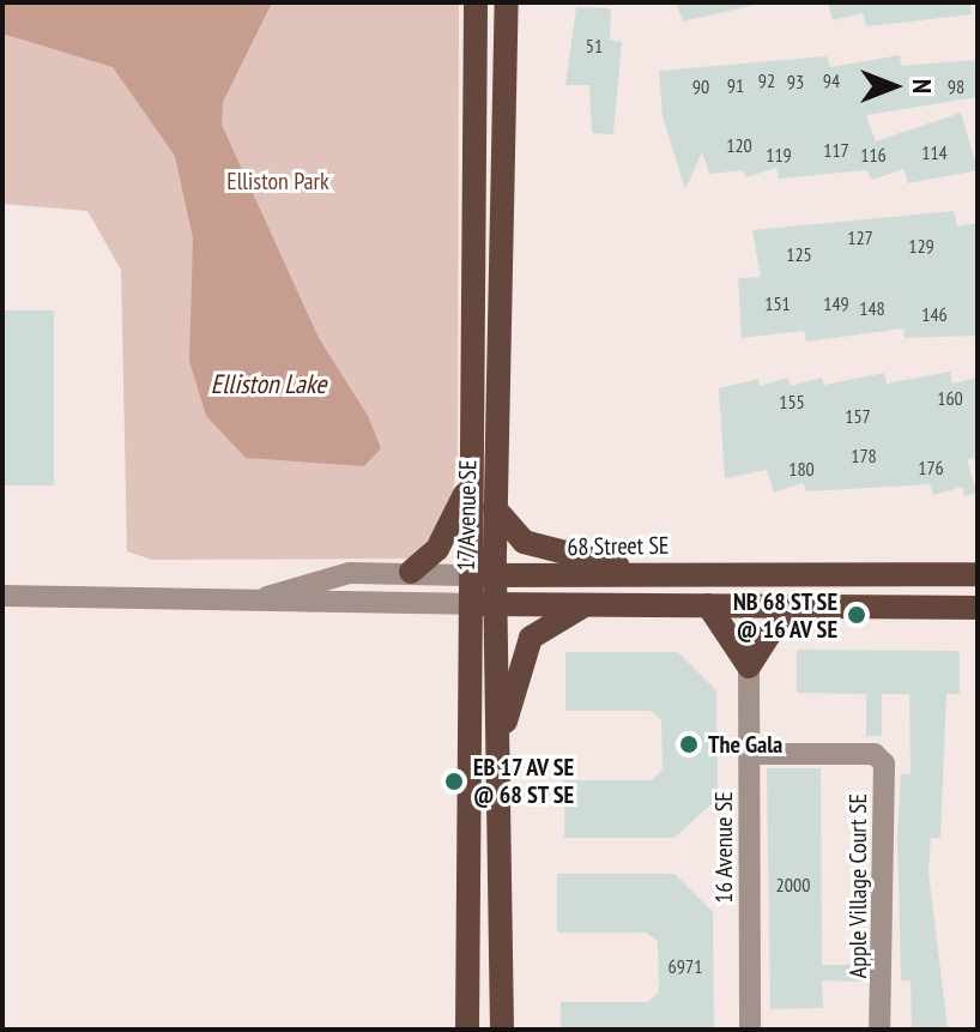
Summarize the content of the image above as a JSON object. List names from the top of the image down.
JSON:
{
  "streets": {
    "main road": ["17 Avenue SE", "68 Street SE"],
    "street": ["16 Avenue SE", "Apple Village Court SE"]
  },
  "crossings": [
    ["17 Avenue SE", "68 Street SE"],
    ["16 Avenue SE", "Apple Village Court SE"]
  ],
  "water": ["Elliston Lake"],
  "parks": ["Elliston Park"],
  "places": ["NB 68 ST SE @ 16 AV SE", "The Gala", "EB 17 AV SE @ 68 ST SE"],
  "house_numbers": [
    "51",
    "92",
    "94",
    "93",
    "91",
    "90",
    "98",
    "120",
    "117",
    "114",
    "119",
    "116",
    "127",
    "129",
    "125",
    "151",
    "149",
    "148",
    "146",
    "160",
    "155",
    "157",
    "178",
    "176",
    "180",
    "2000",
    "6971"
  ],
  "north": "right"
}
